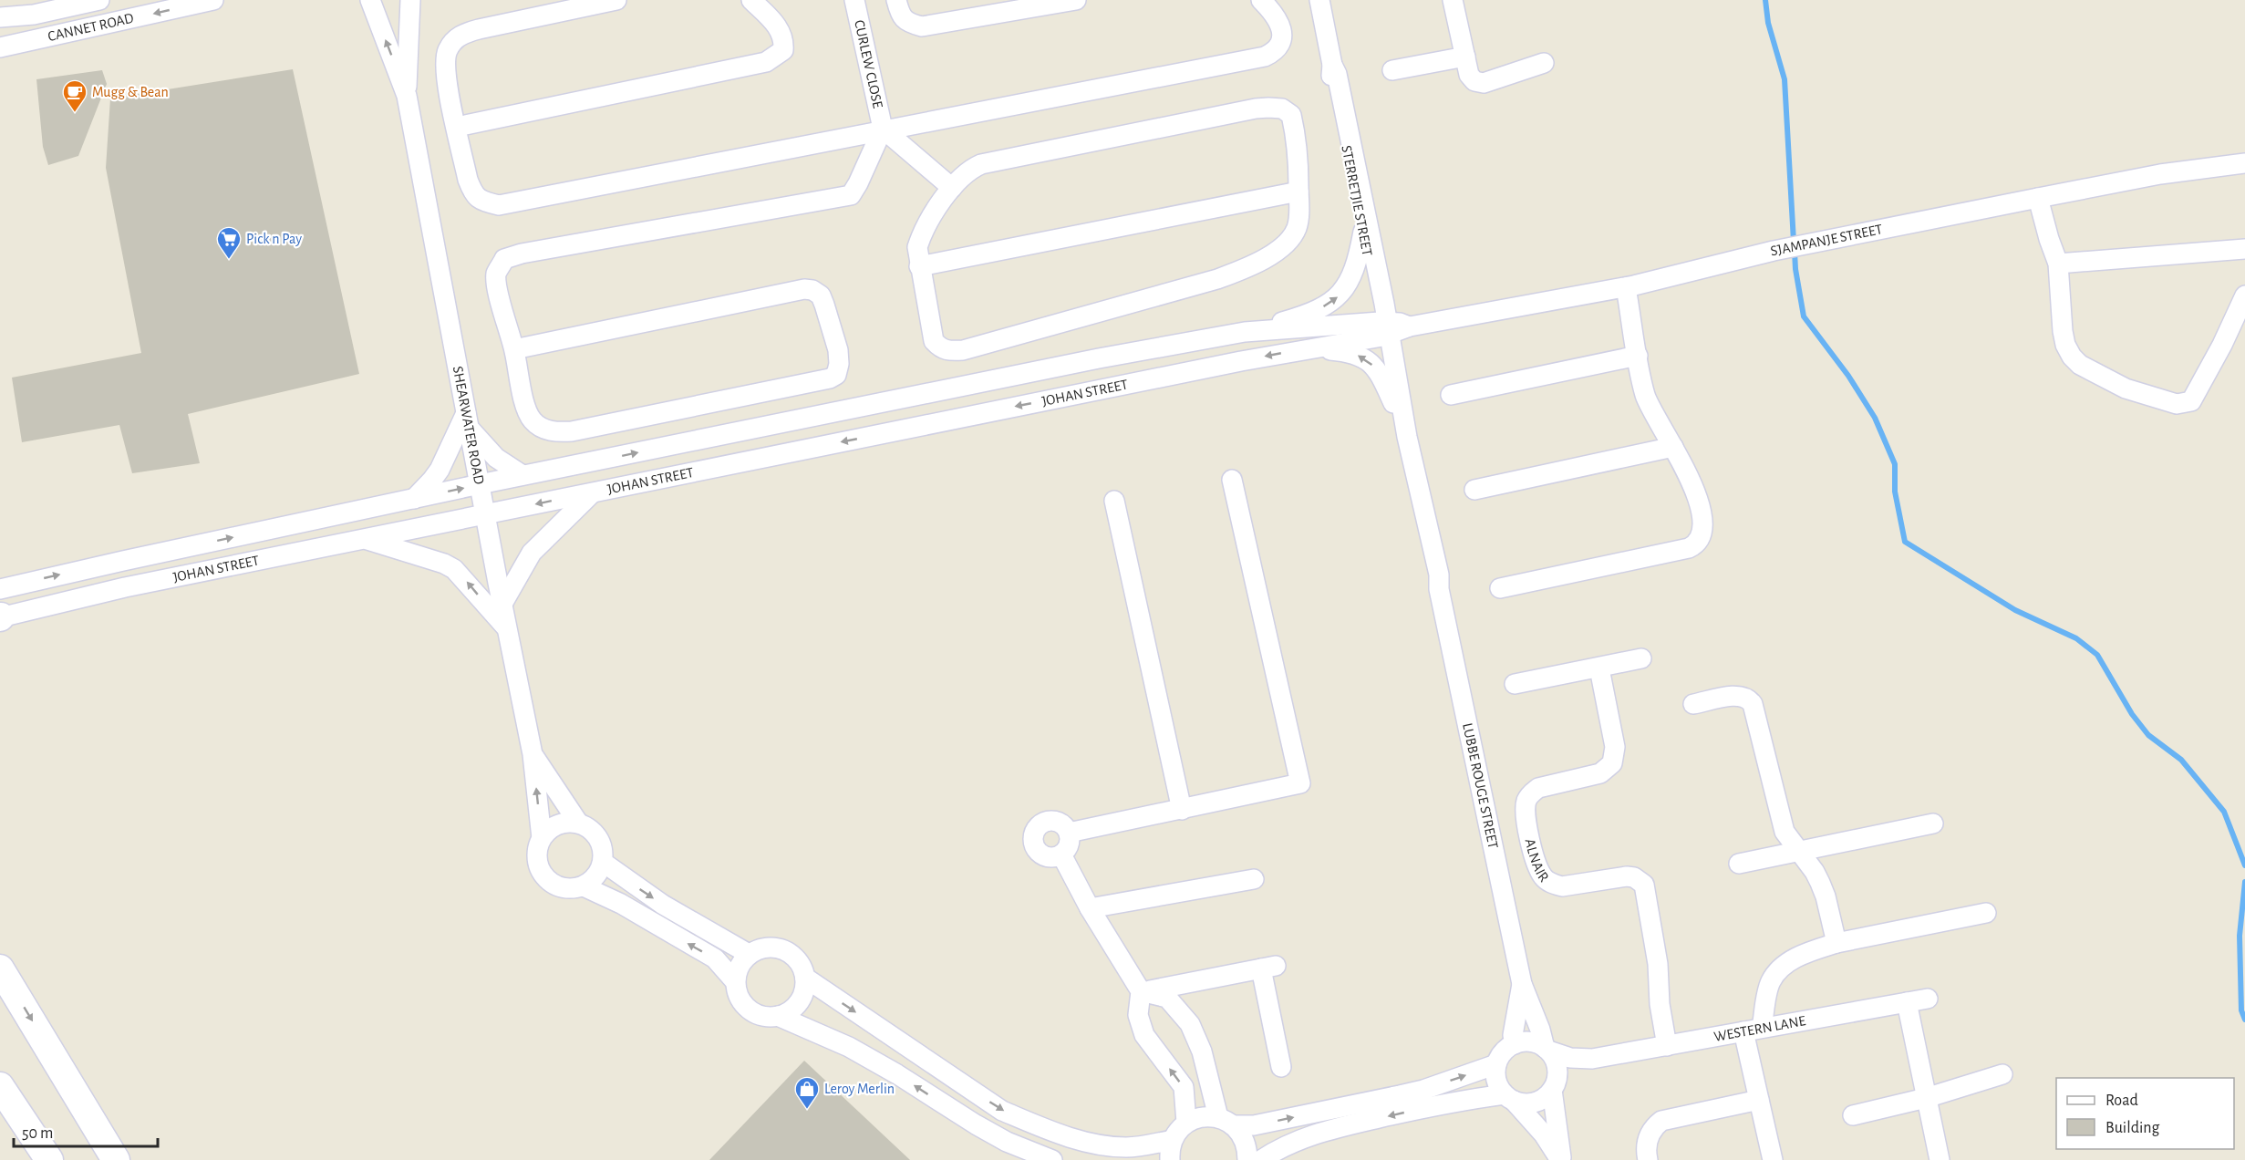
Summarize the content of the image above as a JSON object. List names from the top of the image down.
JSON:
{
  "streets": {
    "street": [
      "CANNET ROAD",
      "CURLEW CLOSE",
      "STERRETJIE STREET",
      "SJAMPANJE STREET",
      "JOHAN STREET",
      "SHEARWATER ROAD",
      "LUBBE ROUGE STREET",
      "ALNAIR",
      "WESTERN LANE"
    ]
  },
  "crossings": [
    ["STERRETJIE STREET", "SJAMPANJE STREET"],
    ["STERRETJIE STREET", "JOHAN STREET"],
    ["STERRETJIE STREET", "LUBBE ROUGE STREET"],
    ["SJAMPANJE STREET", "JOHAN STREET"],
    ["SJAMPANJE STREET", "LUBBE ROUGE STREET"],
    ["JOHAN STREET", "SHEARWATER ROAD"],
    ["JOHAN STREET", "LUBBE ROUGE STREET"],
    ["LUBBE ROUGE STREET", "WESTERN LANE"],
    ["ALNAIR", "WESTERN LANE"]
  ],
  "places": {
    "cafe": ["Mugg & Bean"],
    "supermarket": ["Pick n Pay"],
    "shop": ["Leroy Merlin"]
  },
  "legend": ["Road", "Building"],
  "scale_bar": "50 m"
}
